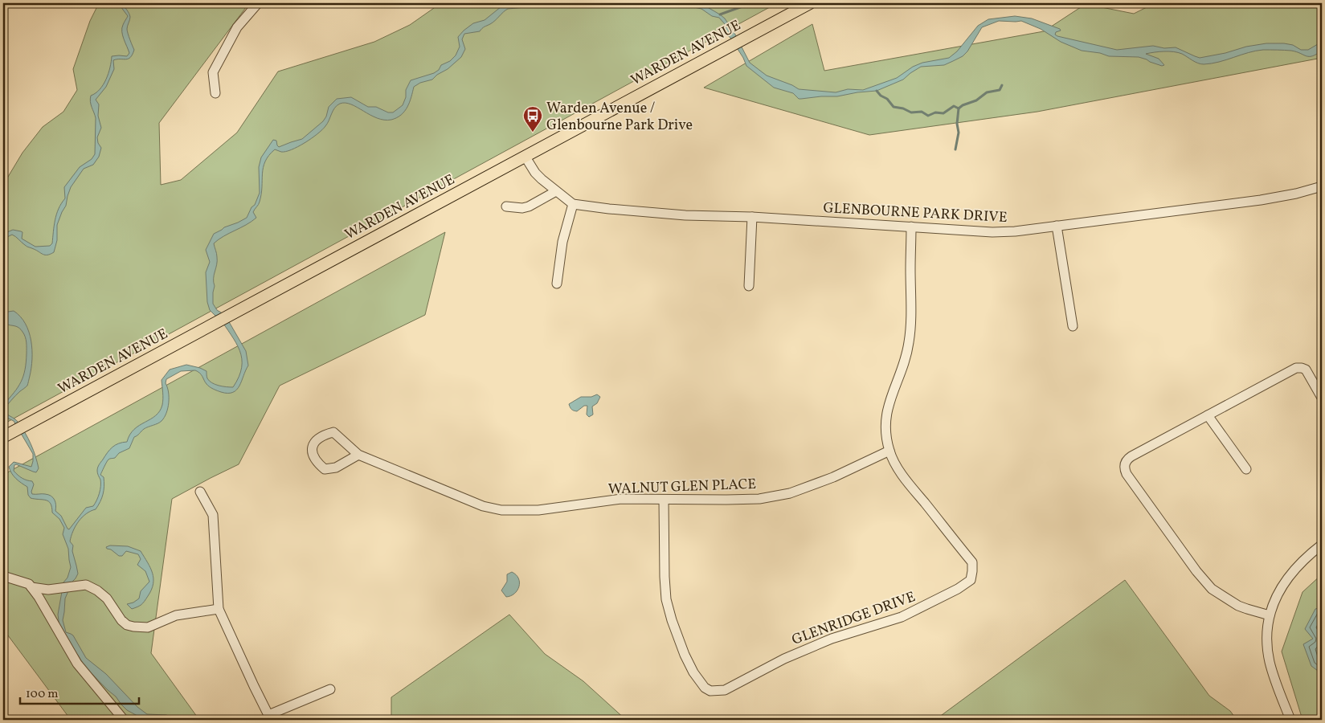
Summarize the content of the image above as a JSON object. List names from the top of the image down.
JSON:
{
  "streets": {
    "main road": ["WARDEN AVENUE"],
    "street": ["GLENBOURNE PARK DRIVE", "WALNUT GLEN PLACE", "GLENRIDGE DRIVE"]
  },
  "crossings": [
    ["WARDEN AVENUE", "GLENBOURNE PARK DRIVE"],
    ["GLENBOURNE PARK DRIVE", "GLENRIDGE DRIVE"],
    ["WALNUT GLEN PLACE", "GLENRIDGE DRIVE"]
  ],
  "places": {
    "bus stop": ["Warden Avenue / Glenbourne Park Drive"]
  },
  "scale_bar": "100 m"
}
